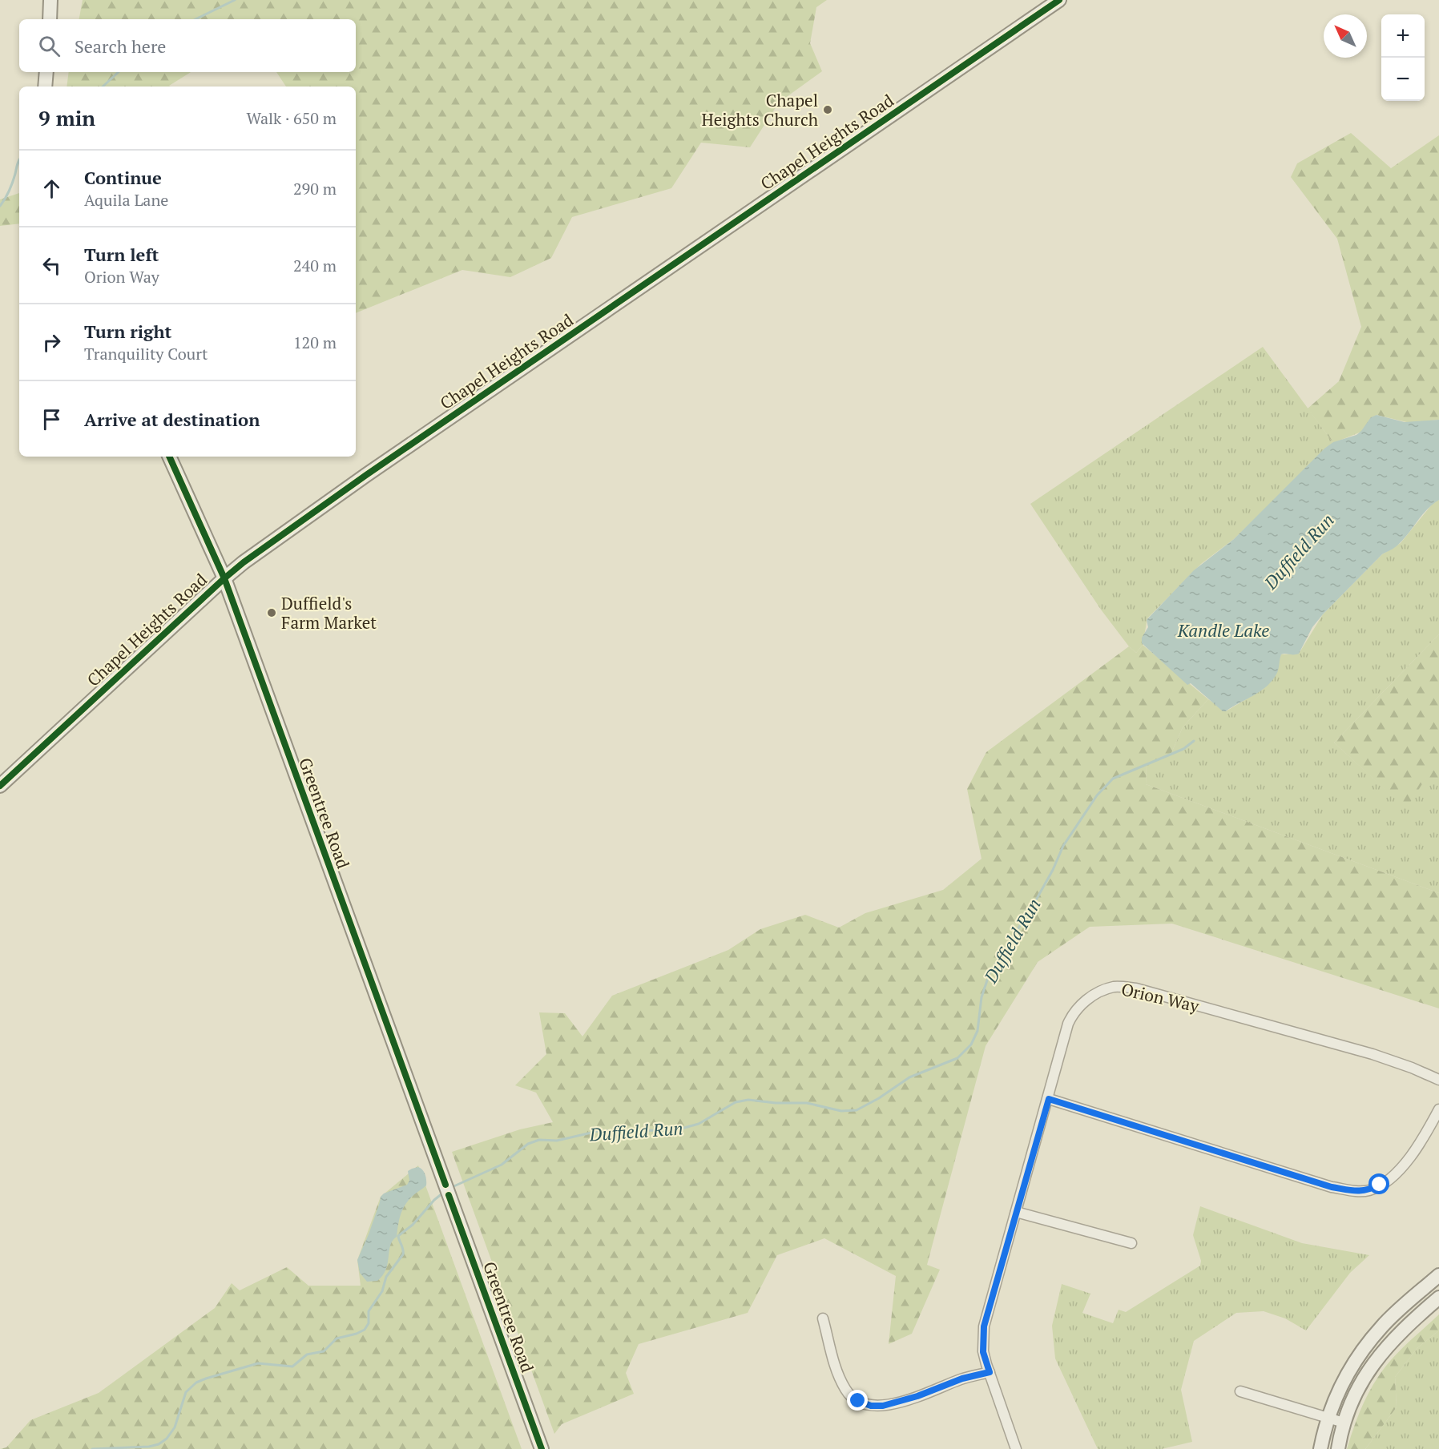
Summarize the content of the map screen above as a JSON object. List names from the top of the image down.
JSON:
{
  "streets": {
    "street": ["Chapel Heights Road", "Greentree Road", "Orion Way"]
  },
  "crossings": [
    ["Chapel Heights Road", "Greentree Road"]
  ],
  "water": ["Duffield Run", "Kandle Lake"],
  "places": ["Chapel Heights Church", "Duffield's Farm Market"],
  "north": "top left",
  "page": {
    "map_buttons": ["+", "−"],
    "search": "Search here",
    "heading": ["9 min", "Walk · 650 m"],
    "list": [
      ["Continue", "Aquila Lane", "290 m"],
      ["Turn left", "Orion Way", "240 m"],
      ["Turn right", "Tranquility Court", "120 m"],
      "Arrive at destination"
    ]
  }
}
